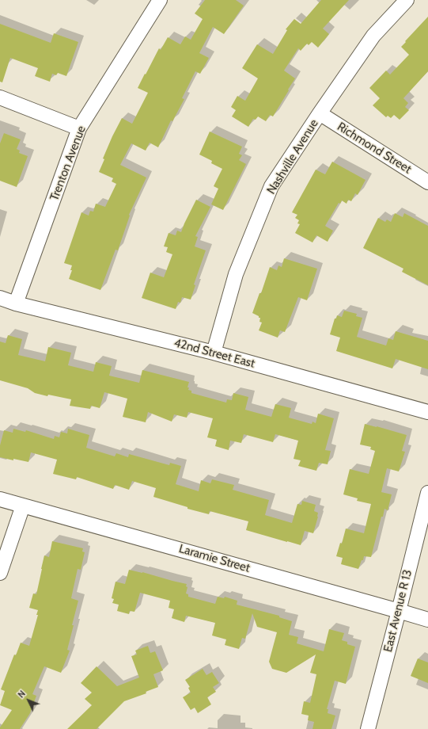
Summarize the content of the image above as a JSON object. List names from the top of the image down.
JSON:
{
  "streets": {
    "street": [
      "Richmond Street",
      "Nashville Avenue",
      "Trenton Avenue",
      "42nd Street East",
      "Laramie Street",
      "East Avenue R 13"
    ]
  },
  "crossings": [
    ["Richmond Street", "Nashville Avenue"],
    ["Nashville Avenue", "42nd Street East"],
    ["Trenton Avenue", "42nd Street East"],
    ["Laramie Street", "East Avenue R 13"]
  ],
  "north": "top left"
}
